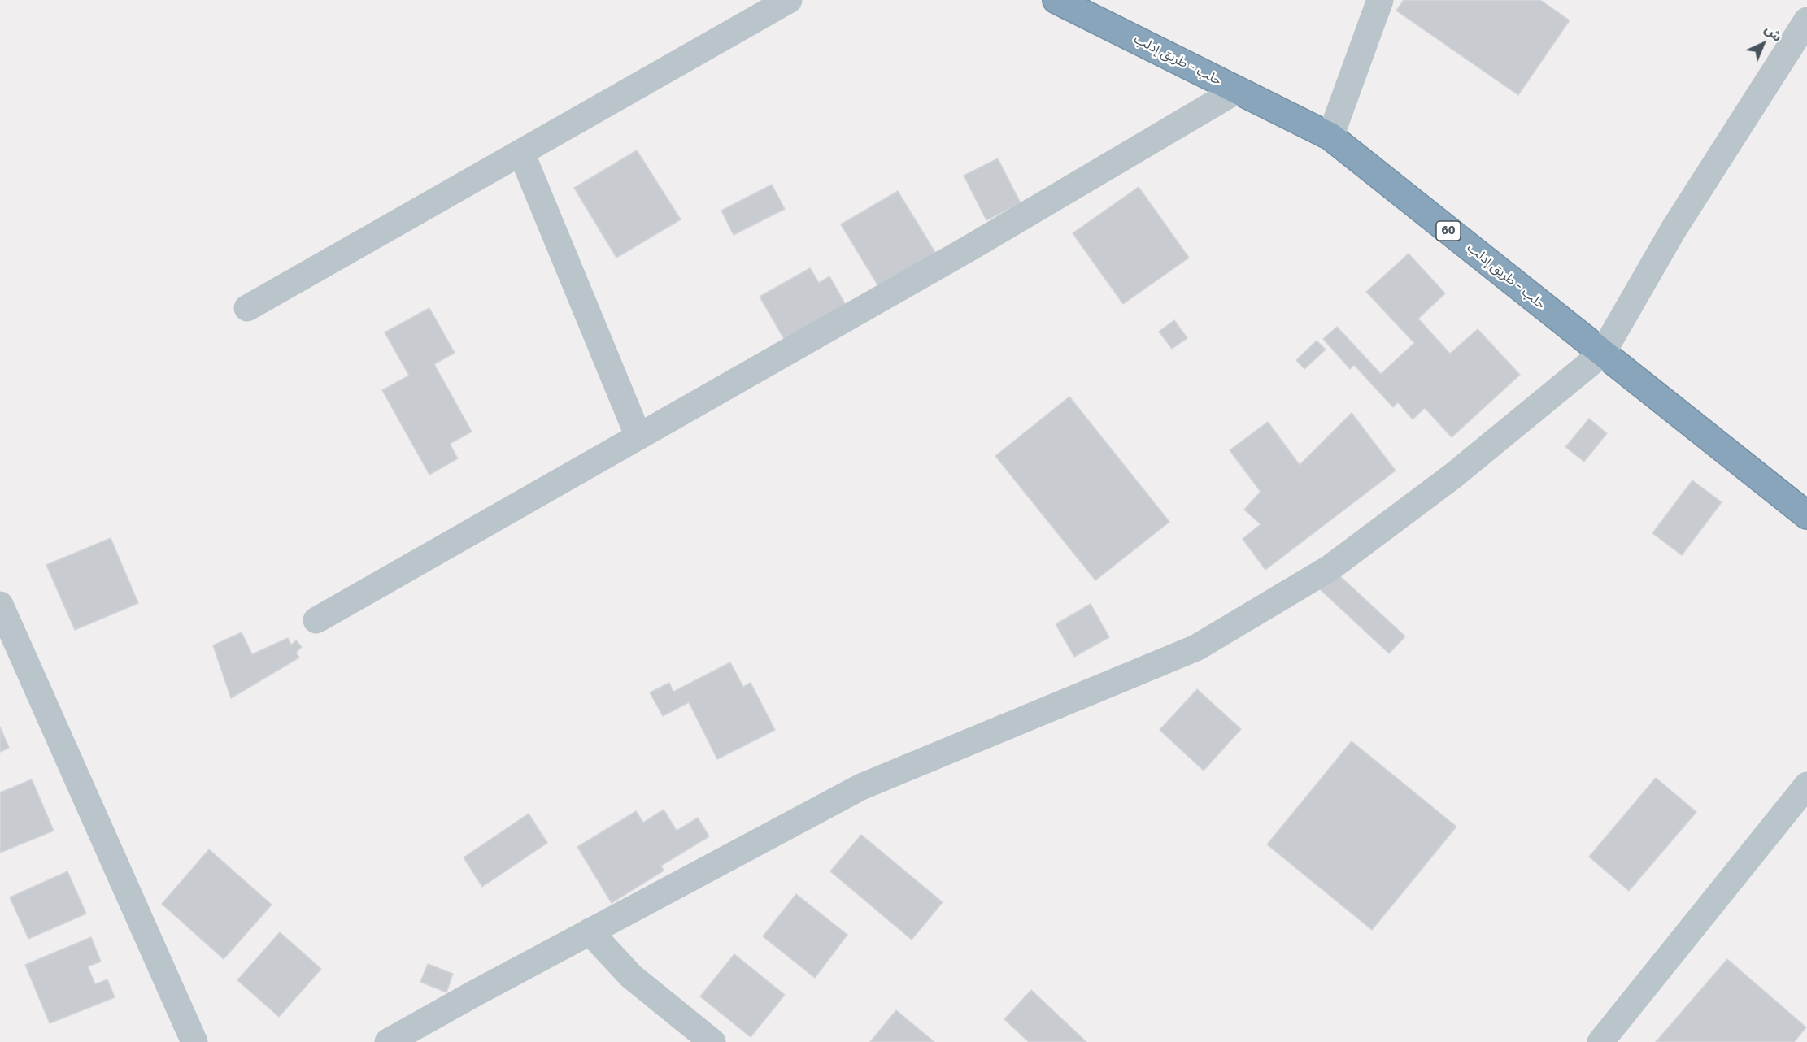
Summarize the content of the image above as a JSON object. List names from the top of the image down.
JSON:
{
  "streets": {
    "highway": ["حلب - طريق إدلب", "60"]
  },
  "north": "top right"
}
